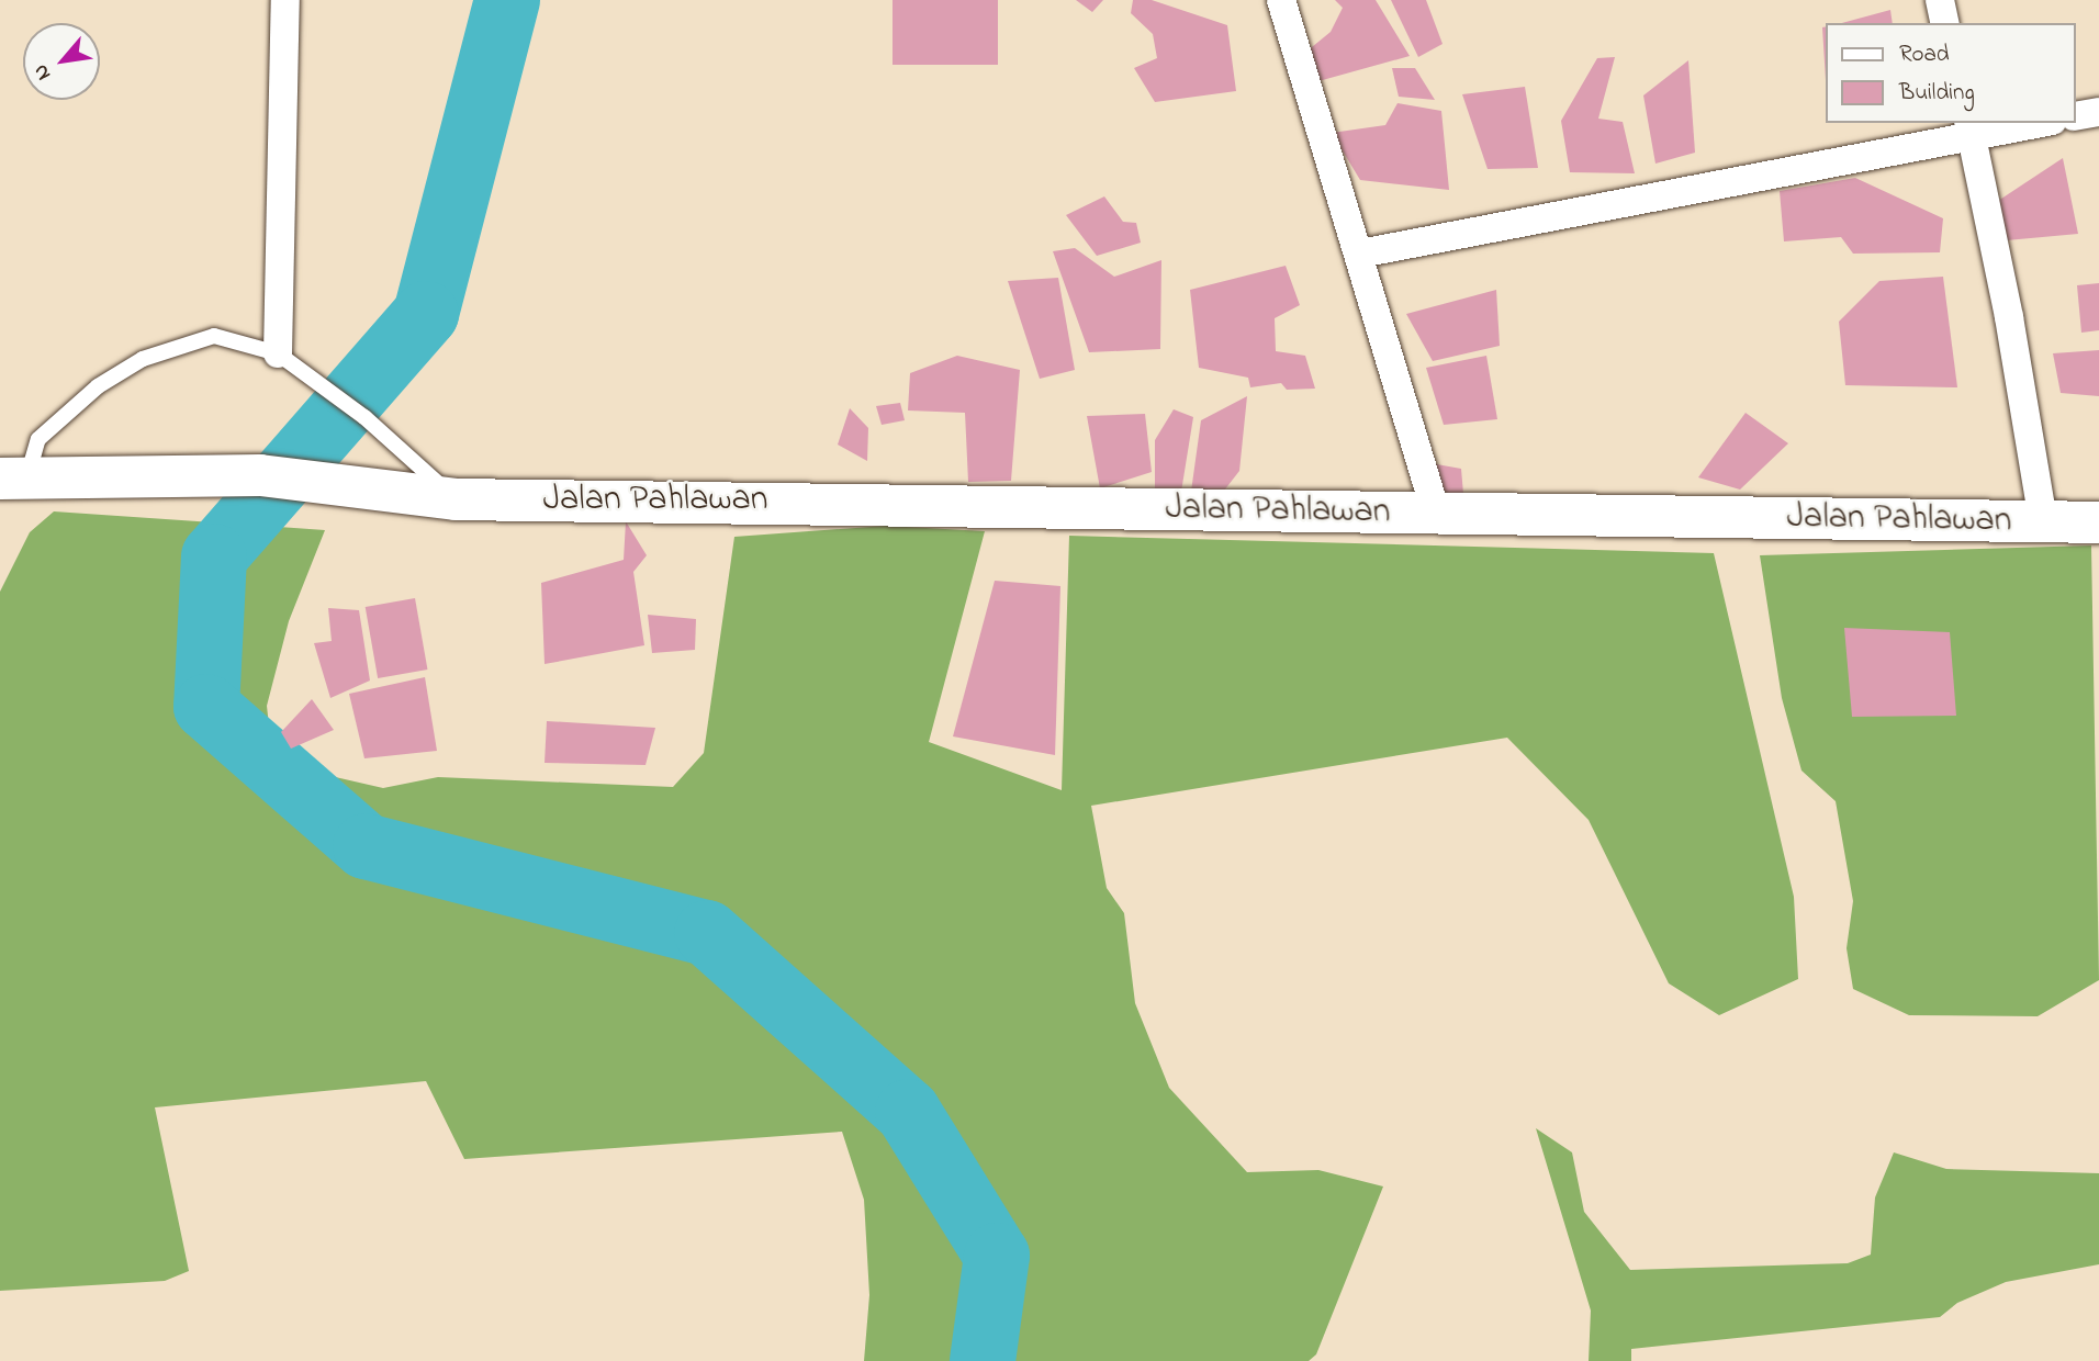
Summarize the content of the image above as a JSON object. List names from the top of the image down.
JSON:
{
  "streets": {
    "main road": ["Jalan Pahlawan"]
  },
  "legend": ["Road", "Building"],
  "north": "bottom left"
}
